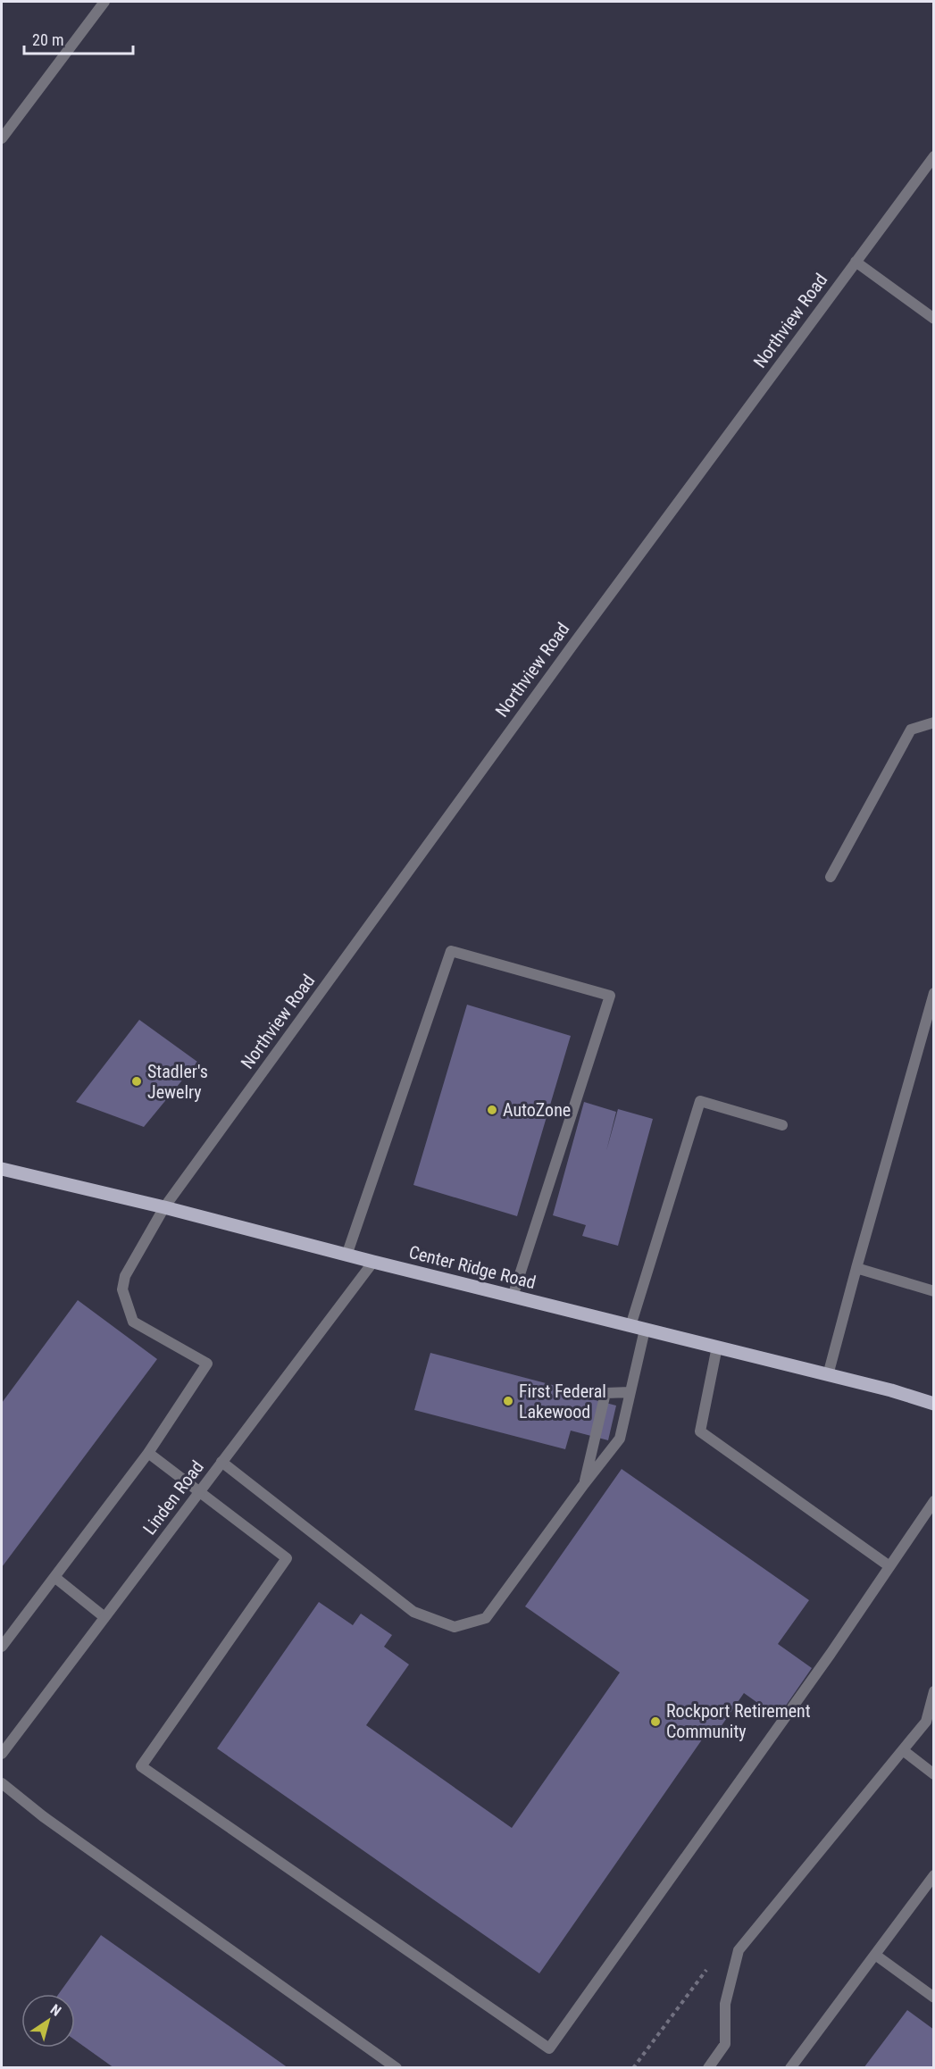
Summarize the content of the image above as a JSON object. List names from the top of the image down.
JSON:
{
  "streets": {
    "main road": ["Center Ridge Road"],
    "street": ["Northview Road", "Linden Road"]
  },
  "crossings": [
    ["Northview Road", "Center Ridge Road"],
    ["Center Ridge Road", "Linden Road"]
  ],
  "places": [
    "Stadler's Jewelry",
    "AutoZone",
    "First Federal Lakewood",
    "Rockport Retirement Community"
  ],
  "scale_bar": "20 m",
  "north": "top right"
}
